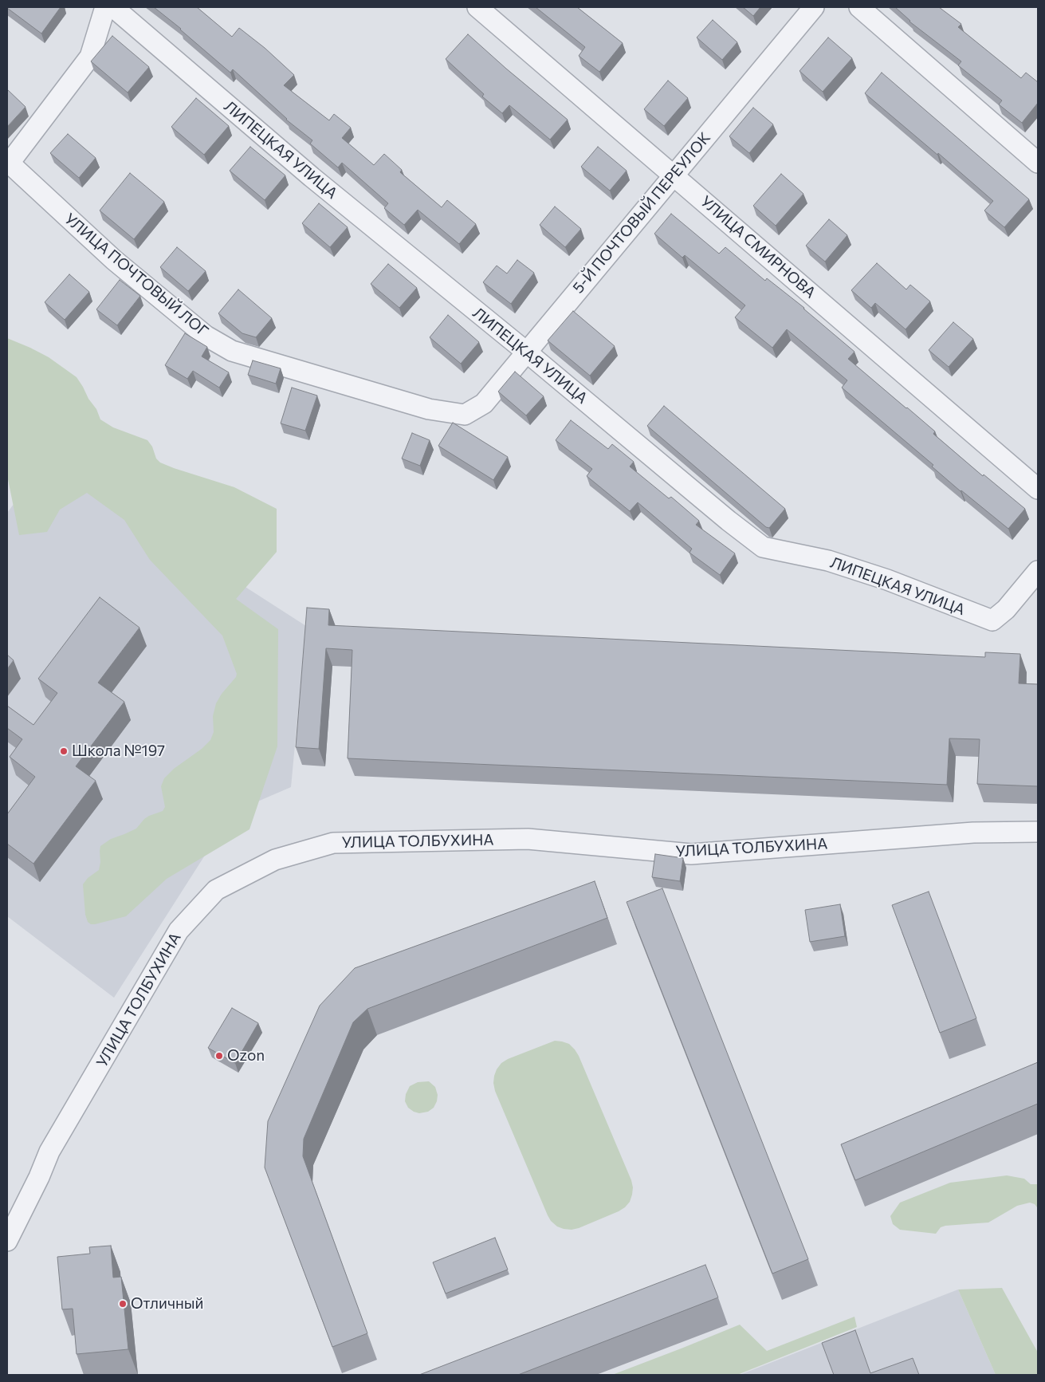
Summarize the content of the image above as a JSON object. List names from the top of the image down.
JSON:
{
  "streets": {
    "street": [
      "ЛИПЕЦКАЯ УЛИЦА",
      "5-Й ПОЧТОВЫЙ ПЕРЕУЛОК",
      "УЛИЦА СМИРНОВА",
      "УЛИЦА ПОЧТОВЫЙ ЛОГ",
      "УЛИЦА ТОЛБУХИНА"
    ]
  },
  "crossings": [
    ["ЛИПЕЦКАЯ УЛИЦА", "5-Й ПОЧТОВЫЙ ПЕРЕУЛОК"],
    ["5-Й ПОЧТОВЫЙ ПЕРЕУЛОК", "УЛИЦА СМИРНОВА"],
    ["5-Й ПОЧТОВЫЙ ПЕРЕУЛОК", "УЛИЦА ПОЧТОВЫЙ ЛОГ"]
  ],
  "places": ["Школа №197", "Ozon", "Отличный"]
}
